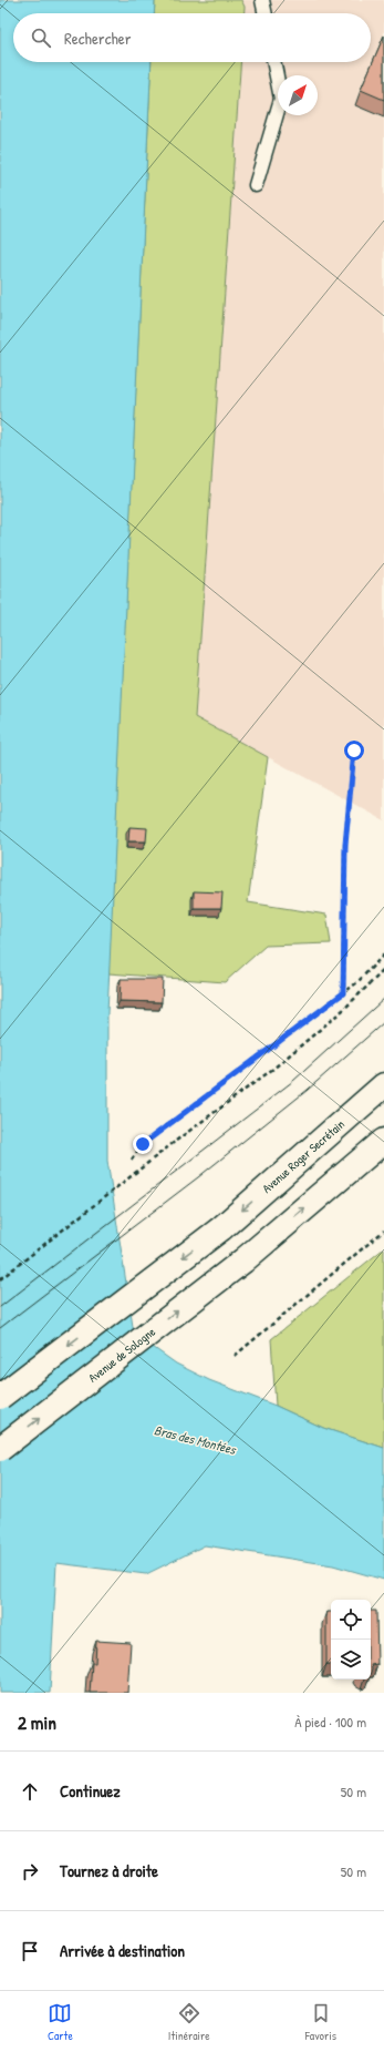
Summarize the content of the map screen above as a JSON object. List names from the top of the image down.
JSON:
{
  "streets": {
    "main road": ["Avenue Roger Secrétain", "Avenue de Sologne"]
  },
  "one_way": ["Avenue Roger Secrétain", "Avenue de Sologne"],
  "water": ["Bras des Montées"],
  "north": "top right",
  "page": {
    "search": "Rechercher",
    "heading": ["2 min", "À pied · 100 m"],
    "list": [
      ["Continuez", "50 m"],
      ["Tournez à droite", "50 m"],
      "Arrivée à destination"
    ],
    "nav": ["Carte", "Itinéraire", "Favoris"]
  }
}
